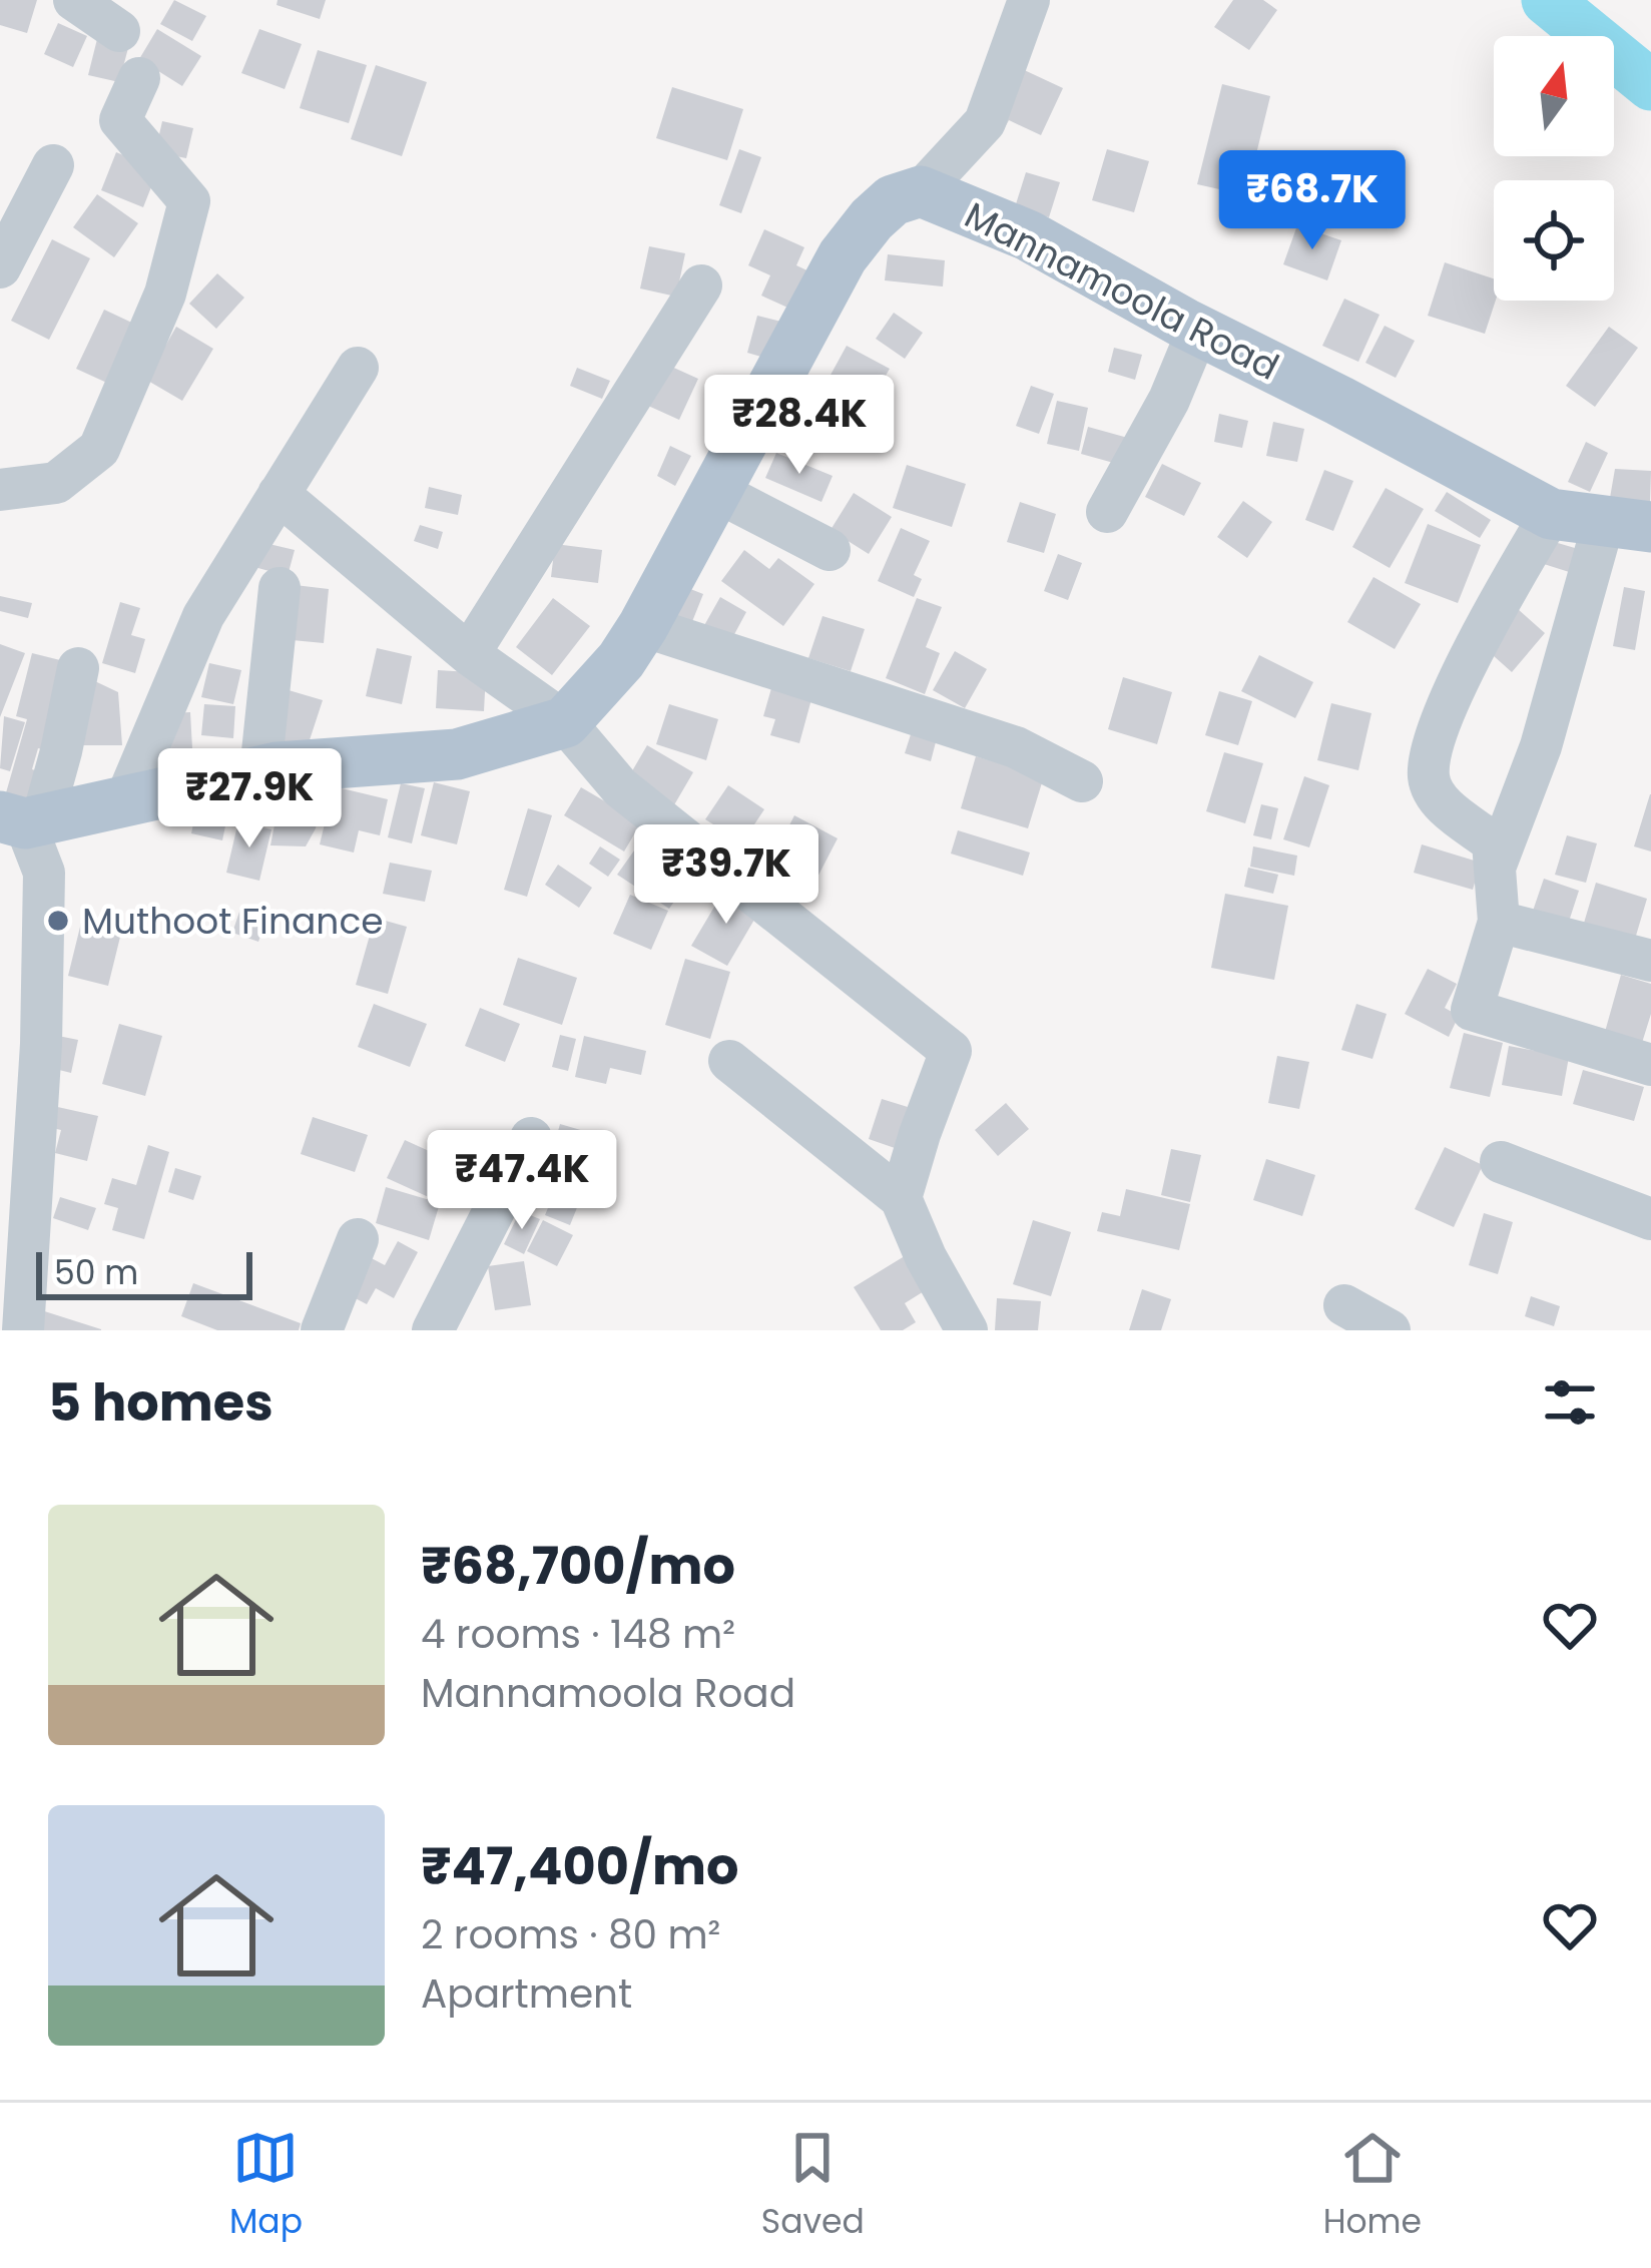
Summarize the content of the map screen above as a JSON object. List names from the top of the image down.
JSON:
{
  "streets": {
    "main road": ["Mannamoola Road"]
  },
  "places": ["Muthoot Finance"],
  "scale_bar": "50 m",
  "north": "top",
  "page": {
    "price": [
      "₹68.7K",
      "₹28.4K",
      "₹27.9K",
      "₹39.7K",
      "₹47.4K"
    ],
    "scale": "50 m",
    "heading": "5 homes",
    "list": [
      {
        "name": "₹68,700/mo",
        "note": "4 rooms · 148 m² · Mannamoola Road"
      },
      {
        "name": "₹47,400/mo",
        "note": "2 rooms · 80 m² · Apartment"
      }
    ],
    "tabs": ["Map", "Saved", "Home"]
  }
}
